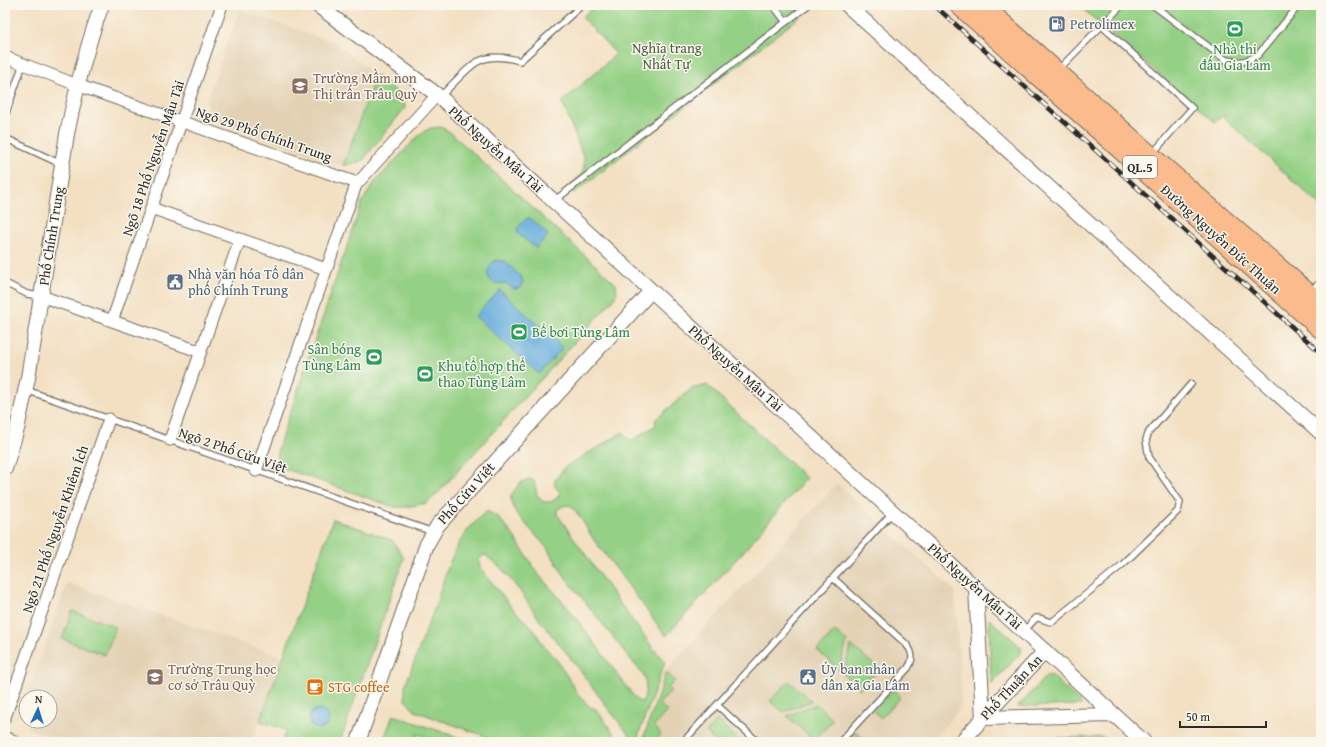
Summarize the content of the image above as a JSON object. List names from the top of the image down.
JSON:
{
  "streets": {
    "highway": ["QL.5", "Đường Nguyễn Đức Thuận"],
    "street": [
      "Ngõ 29 Phố Chính Trung",
      "Phố Nguyễn Mậu Tài",
      "Ngõ 18 Phố Nguyễn Mậu Tài",
      "Phố Chính Trung",
      "Phố Cửu Việt",
      "Ngõ 21 Phố Nguyễn Khiêm Ích",
      "Phố Thuận An"
    ],
    "lane": ["Ngõ 2 Phố Cửu Việt"]
  },
  "crossings": [
    ["Ngõ 29 Phố Chính Trung", "Ngõ 18 Phố Nguyễn Mậu Tài"],
    ["Ngõ 29 Phố Chính Trung", "Phố Chính Trung"],
    ["Phố Nguyễn Mậu Tài", "Phố Cửu Việt"],
    ["Phố Nguyễn Mậu Tài", "Phố Thuận An"],
    ["Phố Chính Trung", "Ngõ 2 Phố Cửu Việt"],
    ["Ngõ 2 Phố Cửu Việt", "Phố Cửu Việt"],
    ["Ngõ 2 Phố Cửu Việt", "Ngõ 21 Phố Nguyễn Khiêm Ích"]
  ],
  "parks": ["Nghĩa trang Nhất Tự"],
  "places": {
    "fuel station": ["Petrolimex"],
    "sports": [
      "Nhà thi đấu Gia Lâm",
      "Bể bơi Tùng Lâm",
      "Sân bóng Tùng Lâm",
      "Khu tổ hợp thể thao Tùng Lâm"
    ],
    "school or university": ["Trường Mầm non Thị trấn Trâu Quỳ", "Trường Trung học cơ sở Trâu Quỳ"],
    "public building": ["Nhà văn hóa Tổ dân phố Chính Trung", "Ủy ban nhân dân xã Gia Lâm"],
    "cafe": ["STG coffee"]
  },
  "scale_bar": "50 m",
  "north": "top"
}
